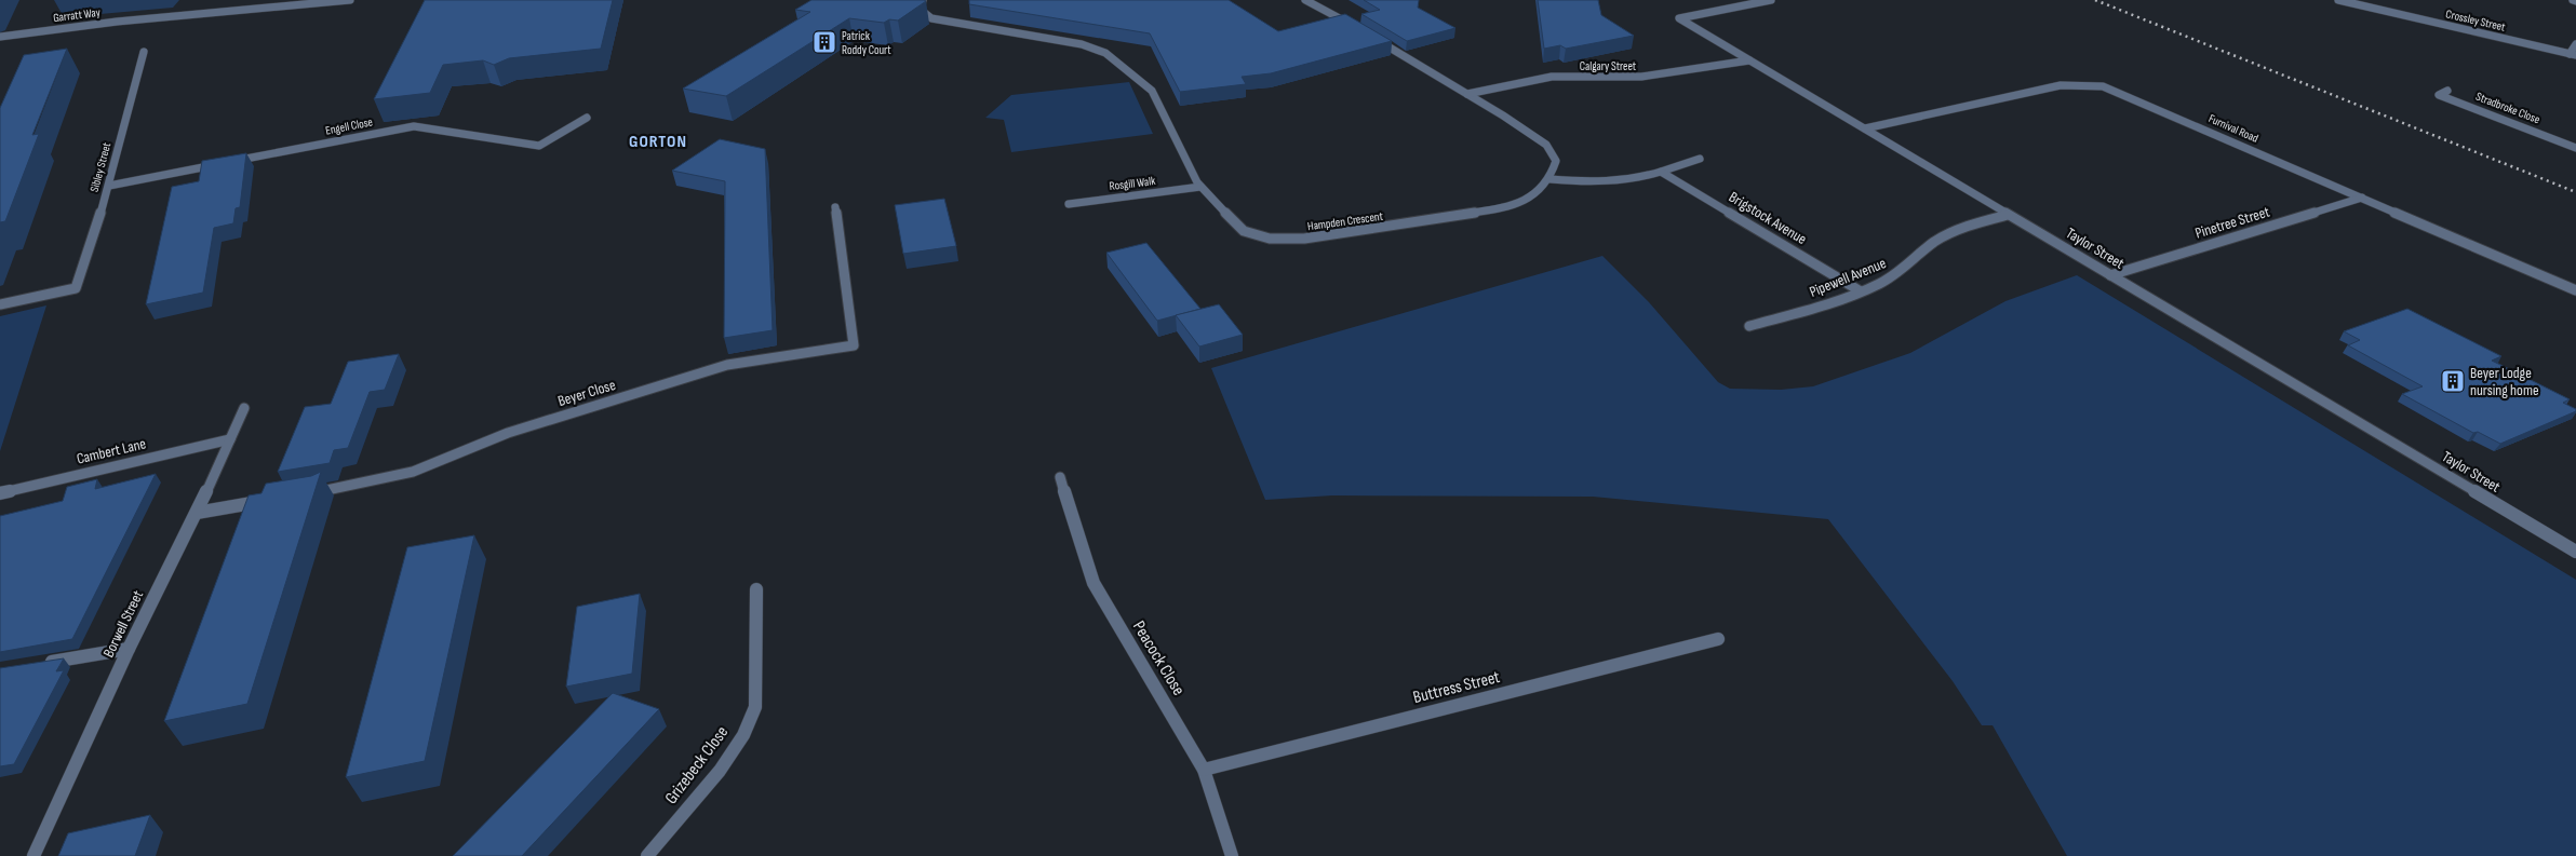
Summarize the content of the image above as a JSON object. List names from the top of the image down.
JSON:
{
  "streets": {
    "street": [
      "Garratt Way",
      "Crossley Street",
      "Calgary Street",
      "Stradbroke Close",
      "Engell Close",
      "Furnival Road",
      "Sibley Street",
      "Rosgill Walk",
      "Brigstock Avenue",
      "Hampden Crescent",
      "Pinetree Street",
      "Taylor Street",
      "Pipewell Avenue",
      "Beyer Close",
      "Cambert Lane",
      "Borwell Street",
      "Peacock Close",
      "Buttress Street",
      "Grizebeck Close"
    ]
  },
  "crossings": [
    ["Calgary Street", "Taylor Street"],
    ["Engell Close", "Sibley Street"],
    ["Furnival Road", "Pinetree Street"],
    ["Furnival Road", "Taylor Street"],
    ["Rosgill Walk", "Hampden Crescent"],
    ["Brigstock Avenue", "Pipewell Avenue"],
    ["Pinetree Street", "Taylor Street"],
    ["Taylor Street", "Pipewell Avenue"],
    ["Cambert Lane", "Borwell Street"],
    ["Peacock Close", "Buttress Street"]
  ],
  "districts": ["GORTON"],
  "places": {
    "building": ["Patrick Roddy Court", "Beyer Lodge nursing home"]
  }
}
